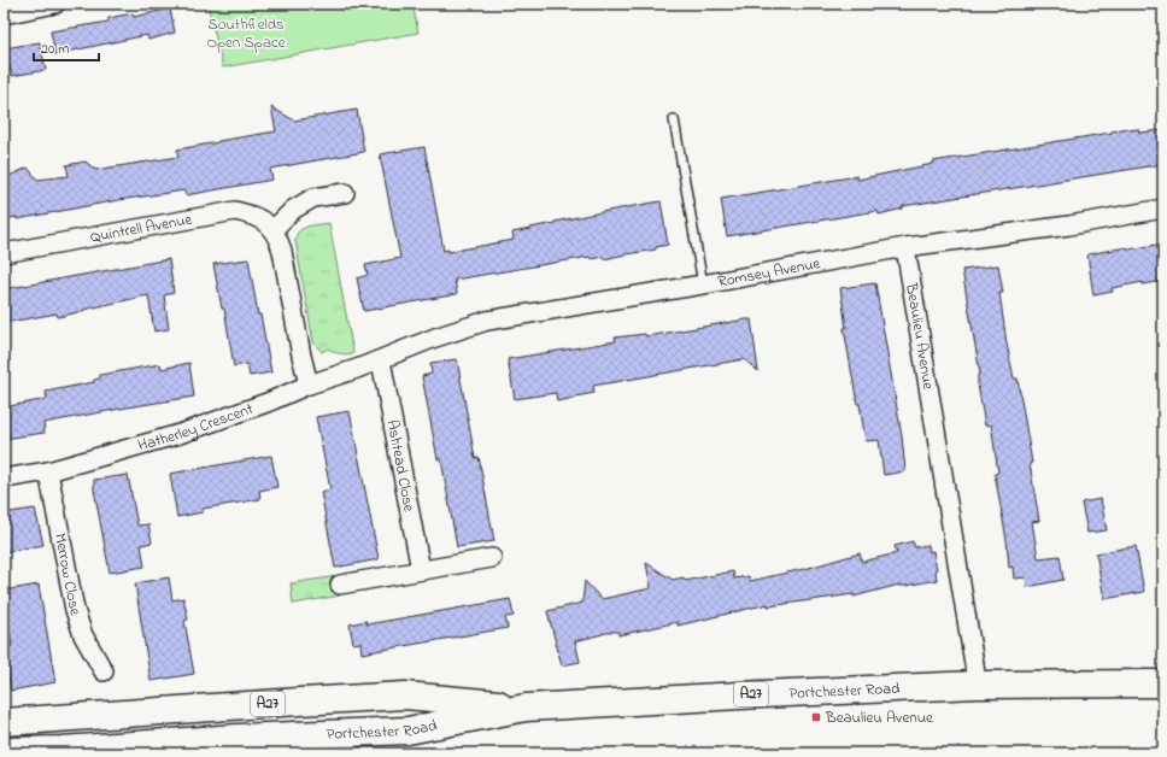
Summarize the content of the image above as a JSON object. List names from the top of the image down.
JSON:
{
  "streets": {
    "main road": ["Portchester Road", "A27"],
    "street": [
      "Quintrell Avenue",
      "Romsey Avenue",
      "Beaulieu Avenue",
      "Hatherley Crescent",
      "Ashtead Close",
      "Merrow Close"
    ]
  },
  "crossings": [
    ["Quintrell Avenue", "Hatherley Crescent"],
    ["Romsey Avenue", "Beaulieu Avenue"],
    ["Romsey Avenue", "Hatherley Crescent"],
    ["Romsey Avenue", "Ashtead Close"],
    ["Beaulieu Avenue", "Portchester Road"],
    ["Hatherley Crescent", "Ashtead Close"],
    ["Hatherley Crescent", "Merrow Close"]
  ],
  "parks": ["Southfields Open Space"],
  "places": {
    "transit": ["Beaulieu Avenue"]
  },
  "scale_bar": "20 m"
}
